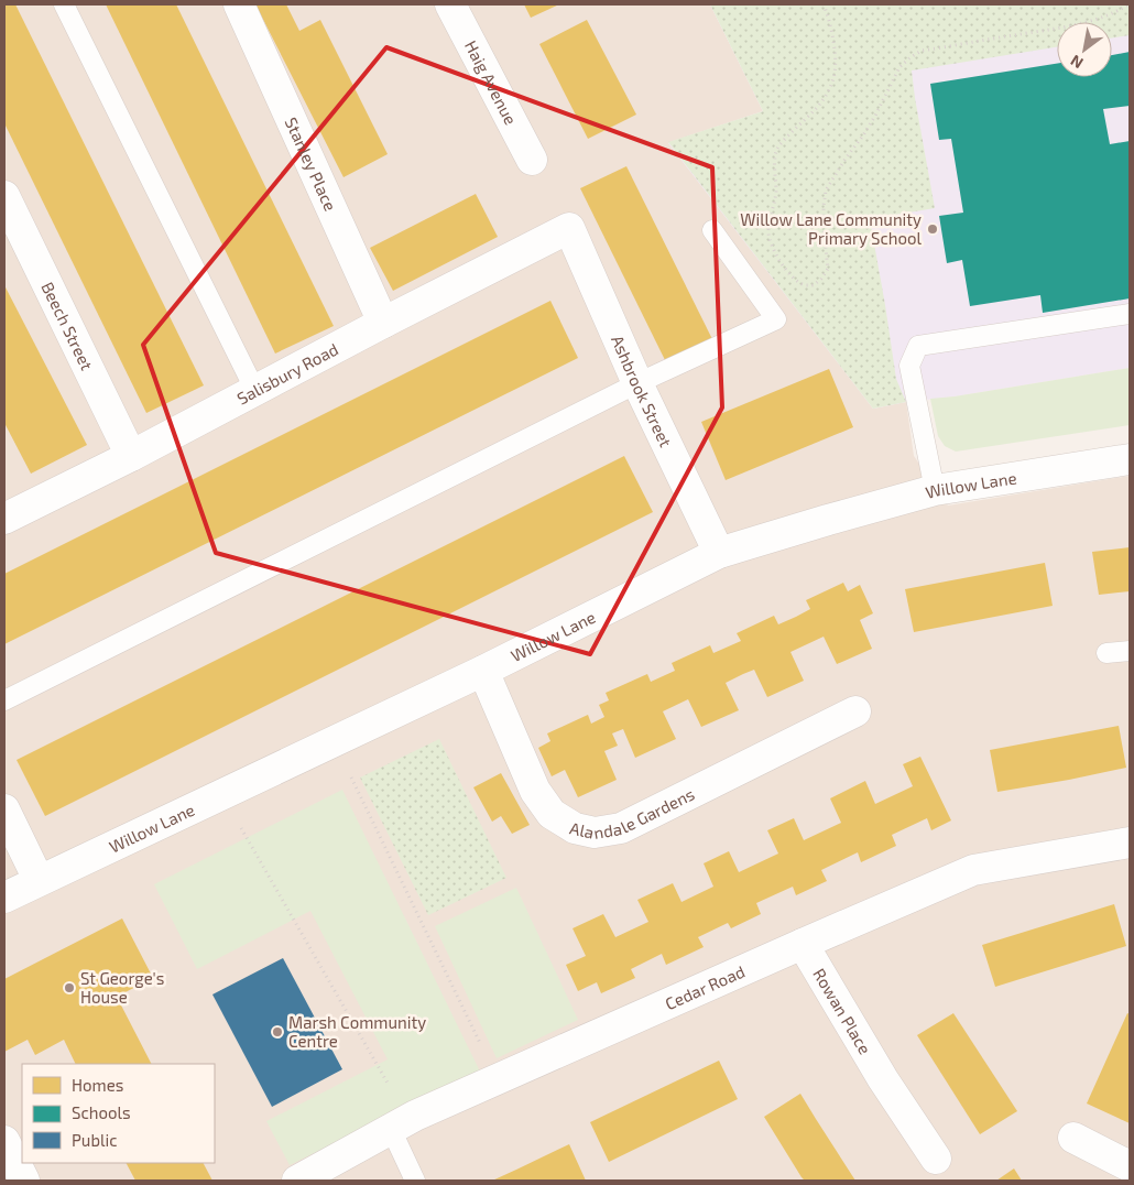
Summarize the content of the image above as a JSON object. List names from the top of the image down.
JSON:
{
  "streets": {
    "street": [
      "Haig Avenue",
      "Stanley Place",
      "Beech Street",
      "Salisbury Road",
      "Ashbrook Street",
      "Willow Lane",
      "Alandale Gardens",
      "Cedar Road",
      "Rowan Place"
    ]
  },
  "crossings": [
    ["Stanley Place", "Salisbury Road"],
    ["Beech Street", "Salisbury Road"],
    ["Salisbury Road", "Ashbrook Street"],
    ["Ashbrook Street", "Willow Lane"],
    ["Willow Lane", "Alandale Gardens"],
    ["Cedar Road", "Rowan Place"]
  ],
  "places": ["Willow Lane Community Primary School", "St George's House", "Marsh Community Centre"],
  "legend": ["Homes", "Schools", "Public"],
  "north": "bottom left"
}
